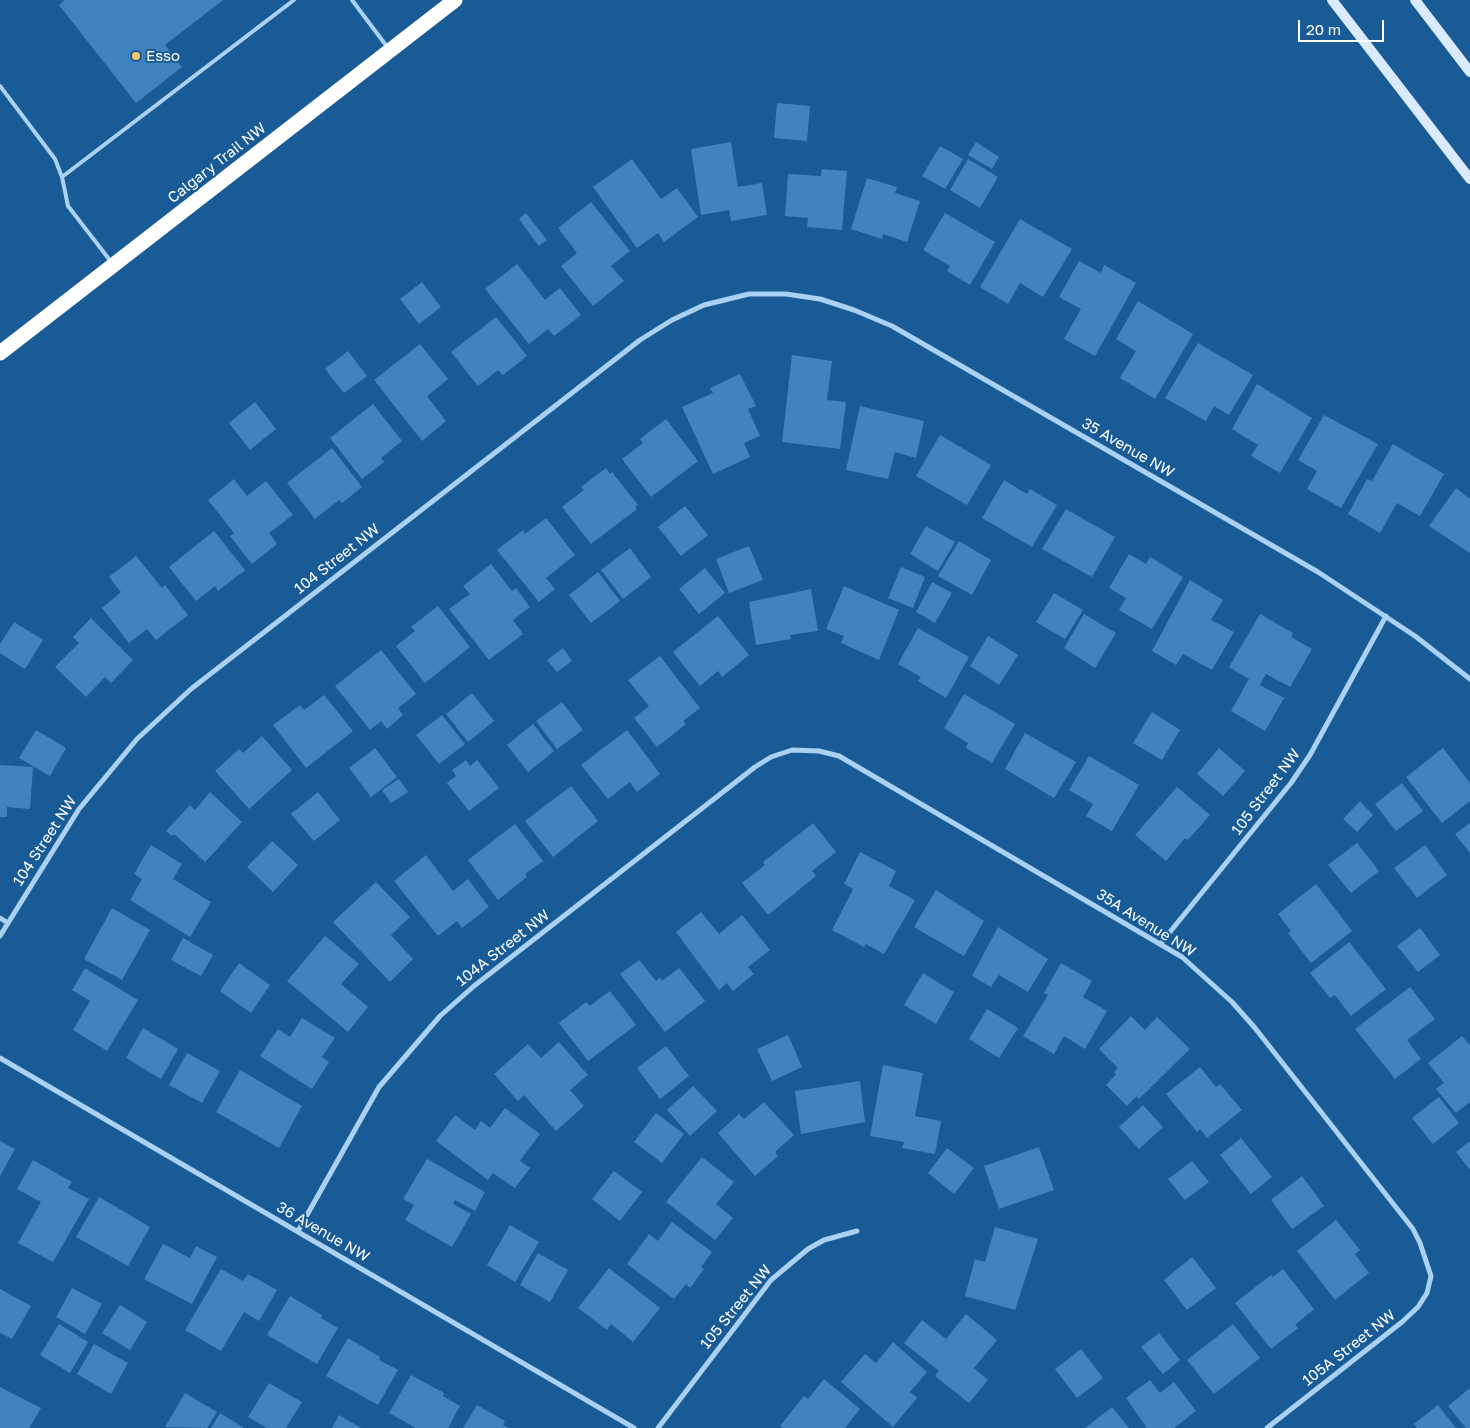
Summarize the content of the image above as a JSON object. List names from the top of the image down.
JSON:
{
  "streets": {
    "highway": ["Calgary Trail NW"],
    "street": [
      "35 Avenue NW",
      "104 Street NW",
      "105 Street NW",
      "35A Avenue NW",
      "104A Street NW",
      "36 Avenue NW",
      "105A Street NW"
    ]
  },
  "crossings": [
    ["35 Avenue NW", "104 Street NW"],
    ["35 Avenue NW", "105 Street NW"],
    ["105 Street NW", "35A Avenue NW"],
    ["35A Avenue NW", "104A Street NW"],
    ["35A Avenue NW", "105A Street NW"],
    ["104A Street NW", "36 Avenue NW"]
  ],
  "places": ["Esso"],
  "scale_bar": "20 m"
}
